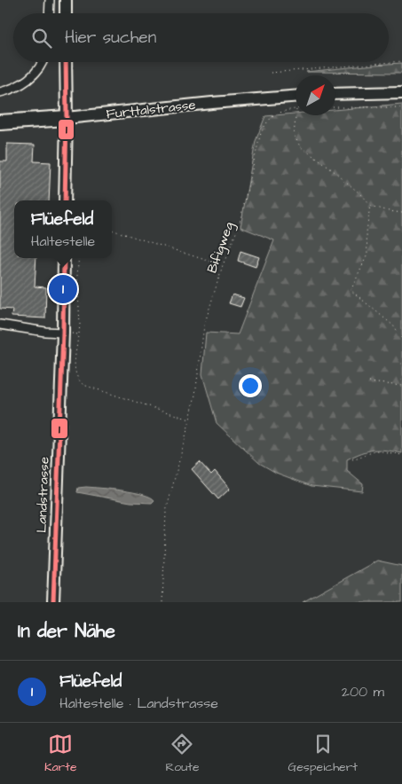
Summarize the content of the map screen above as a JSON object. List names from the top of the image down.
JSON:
{
  "streets": {
    "highway": ["Furttalstrasse"],
    "main road": ["Landstrasse"],
    "path": ["Bifigweg"]
  },
  "lines": ["transit line 1"],
  "north": "top right",
  "page": {
    "search": "Hier suchen",
    "popup": ["Flüefeld", "Haltestelle"],
    "pins": "1",
    "heading": "In der Nähe",
    "list": [
      {
        "mark": "1",
        "name": "Flüefeld",
        "note": "Haltestelle · Landstrasse",
        "value": "200 m"
      }
    ],
    "nav": ["Karte", "Route", "Gespeichert"]
  }
}
